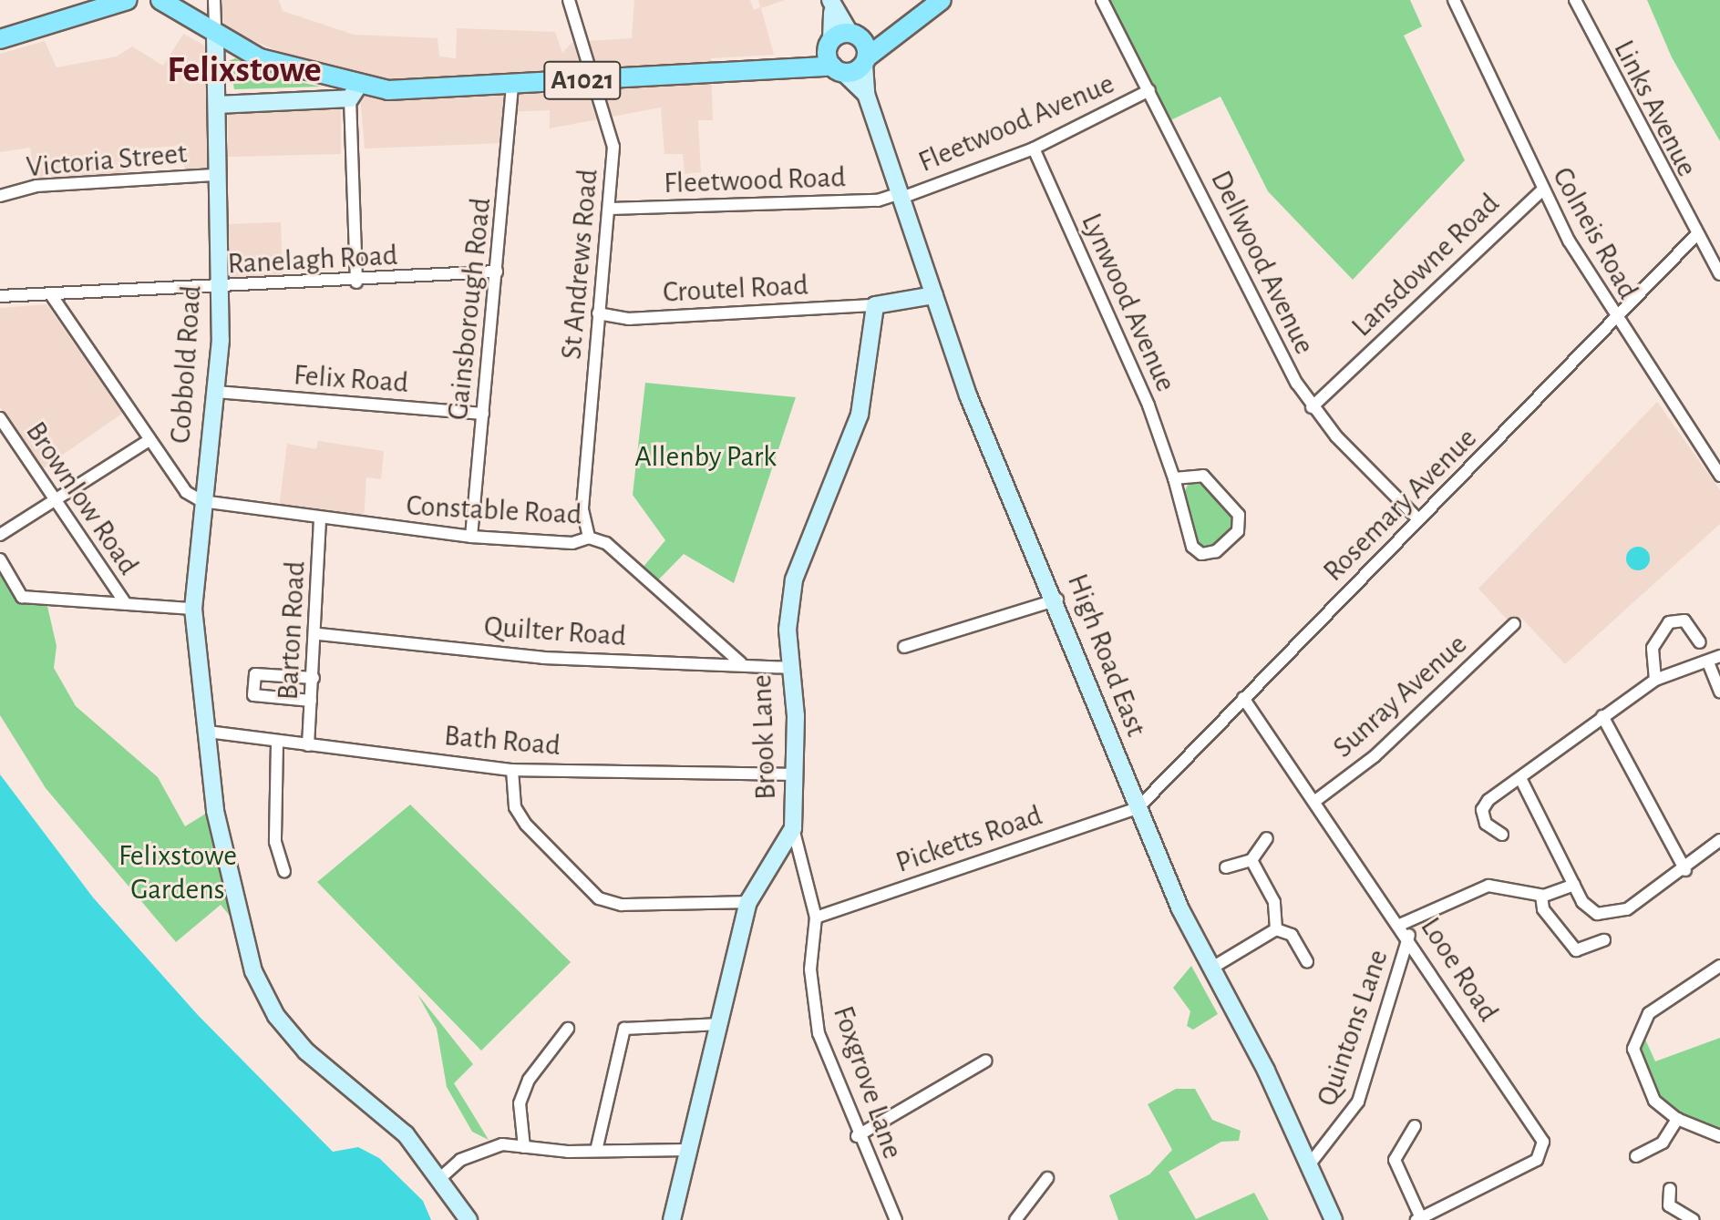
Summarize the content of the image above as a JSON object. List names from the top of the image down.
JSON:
{
  "streets": {
    "main road": ["A1021"],
    "street": [
      "Links Avenue",
      "Fleetwood Avenue",
      "Victoria Street",
      "Fleetwood Road",
      "Colneis Road",
      "Ranelagh Road",
      "Dellwood Avenue",
      "St Andrews Road",
      "Lansdowne Road",
      "Croutel Road",
      "Lynwood Avenue",
      "Gainsborough Road",
      "Cobbold Road",
      "Felix Road",
      "Brownlow Road",
      "Rosemary Avenue",
      "Constable Road",
      "Barton Road",
      "Quilter Road",
      "High Road East",
      "Sunray Avenue",
      "Brook Lane",
      "Bath Road",
      "Picketts Road",
      "Looe Road",
      "Quintons Lane",
      "Foxgrove Lane"
    ]
  },
  "crossings": [
    ["A1021", "St Andrews Road"],
    ["A1021", "Gainsborough Road"],
    ["A1021", "Cobbold Road"],
    ["A1021", "High Road East"],
    ["Links Avenue", "Rosemary Avenue"],
    ["Fleetwood Avenue", "Fleetwood Road"],
    ["Fleetwood Avenue", "Dellwood Avenue"],
    ["Fleetwood Avenue", "Lynwood Avenue"],
    ["Fleetwood Avenue", "High Road East"],
    ["Victoria Street", "Cobbold Road"],
    ["Fleetwood Road", "St Andrews Road"],
    ["Fleetwood Road", "High Road East"],
    ["Colneis Road", "Lansdowne Road"],
    ["Colneis Road", "Rosemary Avenue"],
    ["Ranelagh Road", "Gainsborough Road"],
    ["Ranelagh Road", "Cobbold Road"],
    ["Dellwood Avenue", "Lansdowne Road"],
    ["Dellwood Avenue", "Rosemary Avenue"],
    ["St Andrews Road", "Croutel Road"],
    ["St Andrews Road", "Constable Road"],
    ["Croutel Road", "Brook Lane"],
    ["Gainsborough Road", "Felix Road"],
    ["Gainsborough Road", "Constable Road"],
    ["Cobbold Road", "Felix Road"],
    ["Cobbold Road", "Constable Road"],
    ["Cobbold Road", "Bath Road"],
    ["Rosemary Avenue", "High Road East"],
    ["Rosemary Avenue", "Picketts Road"],
    ["Rosemary Avenue", "Looe Road"],
    ["Constable Road", "Barton Road"],
    ["Constable Road", "Quilter Road"],
    ["Barton Road", "Quilter Road"],
    ["Barton Road", "Bath Road"],
    ["Quilter Road", "Brook Lane"],
    ["High Road East", "Picketts Road"],
    ["High Road East", "Quintons Lane"],
    ["Sunray Avenue", "Looe Road"],
    ["Brook Lane", "Bath Road"],
    ["Brook Lane", "Foxgrove Lane"],
    ["Picketts Road", "Foxgrove Lane"],
    ["Looe Road", "Quintons Lane"]
  ],
  "districts": ["Felixstowe"],
  "parks": ["Allenby Park", "Felixstowe Gardens"]
}
